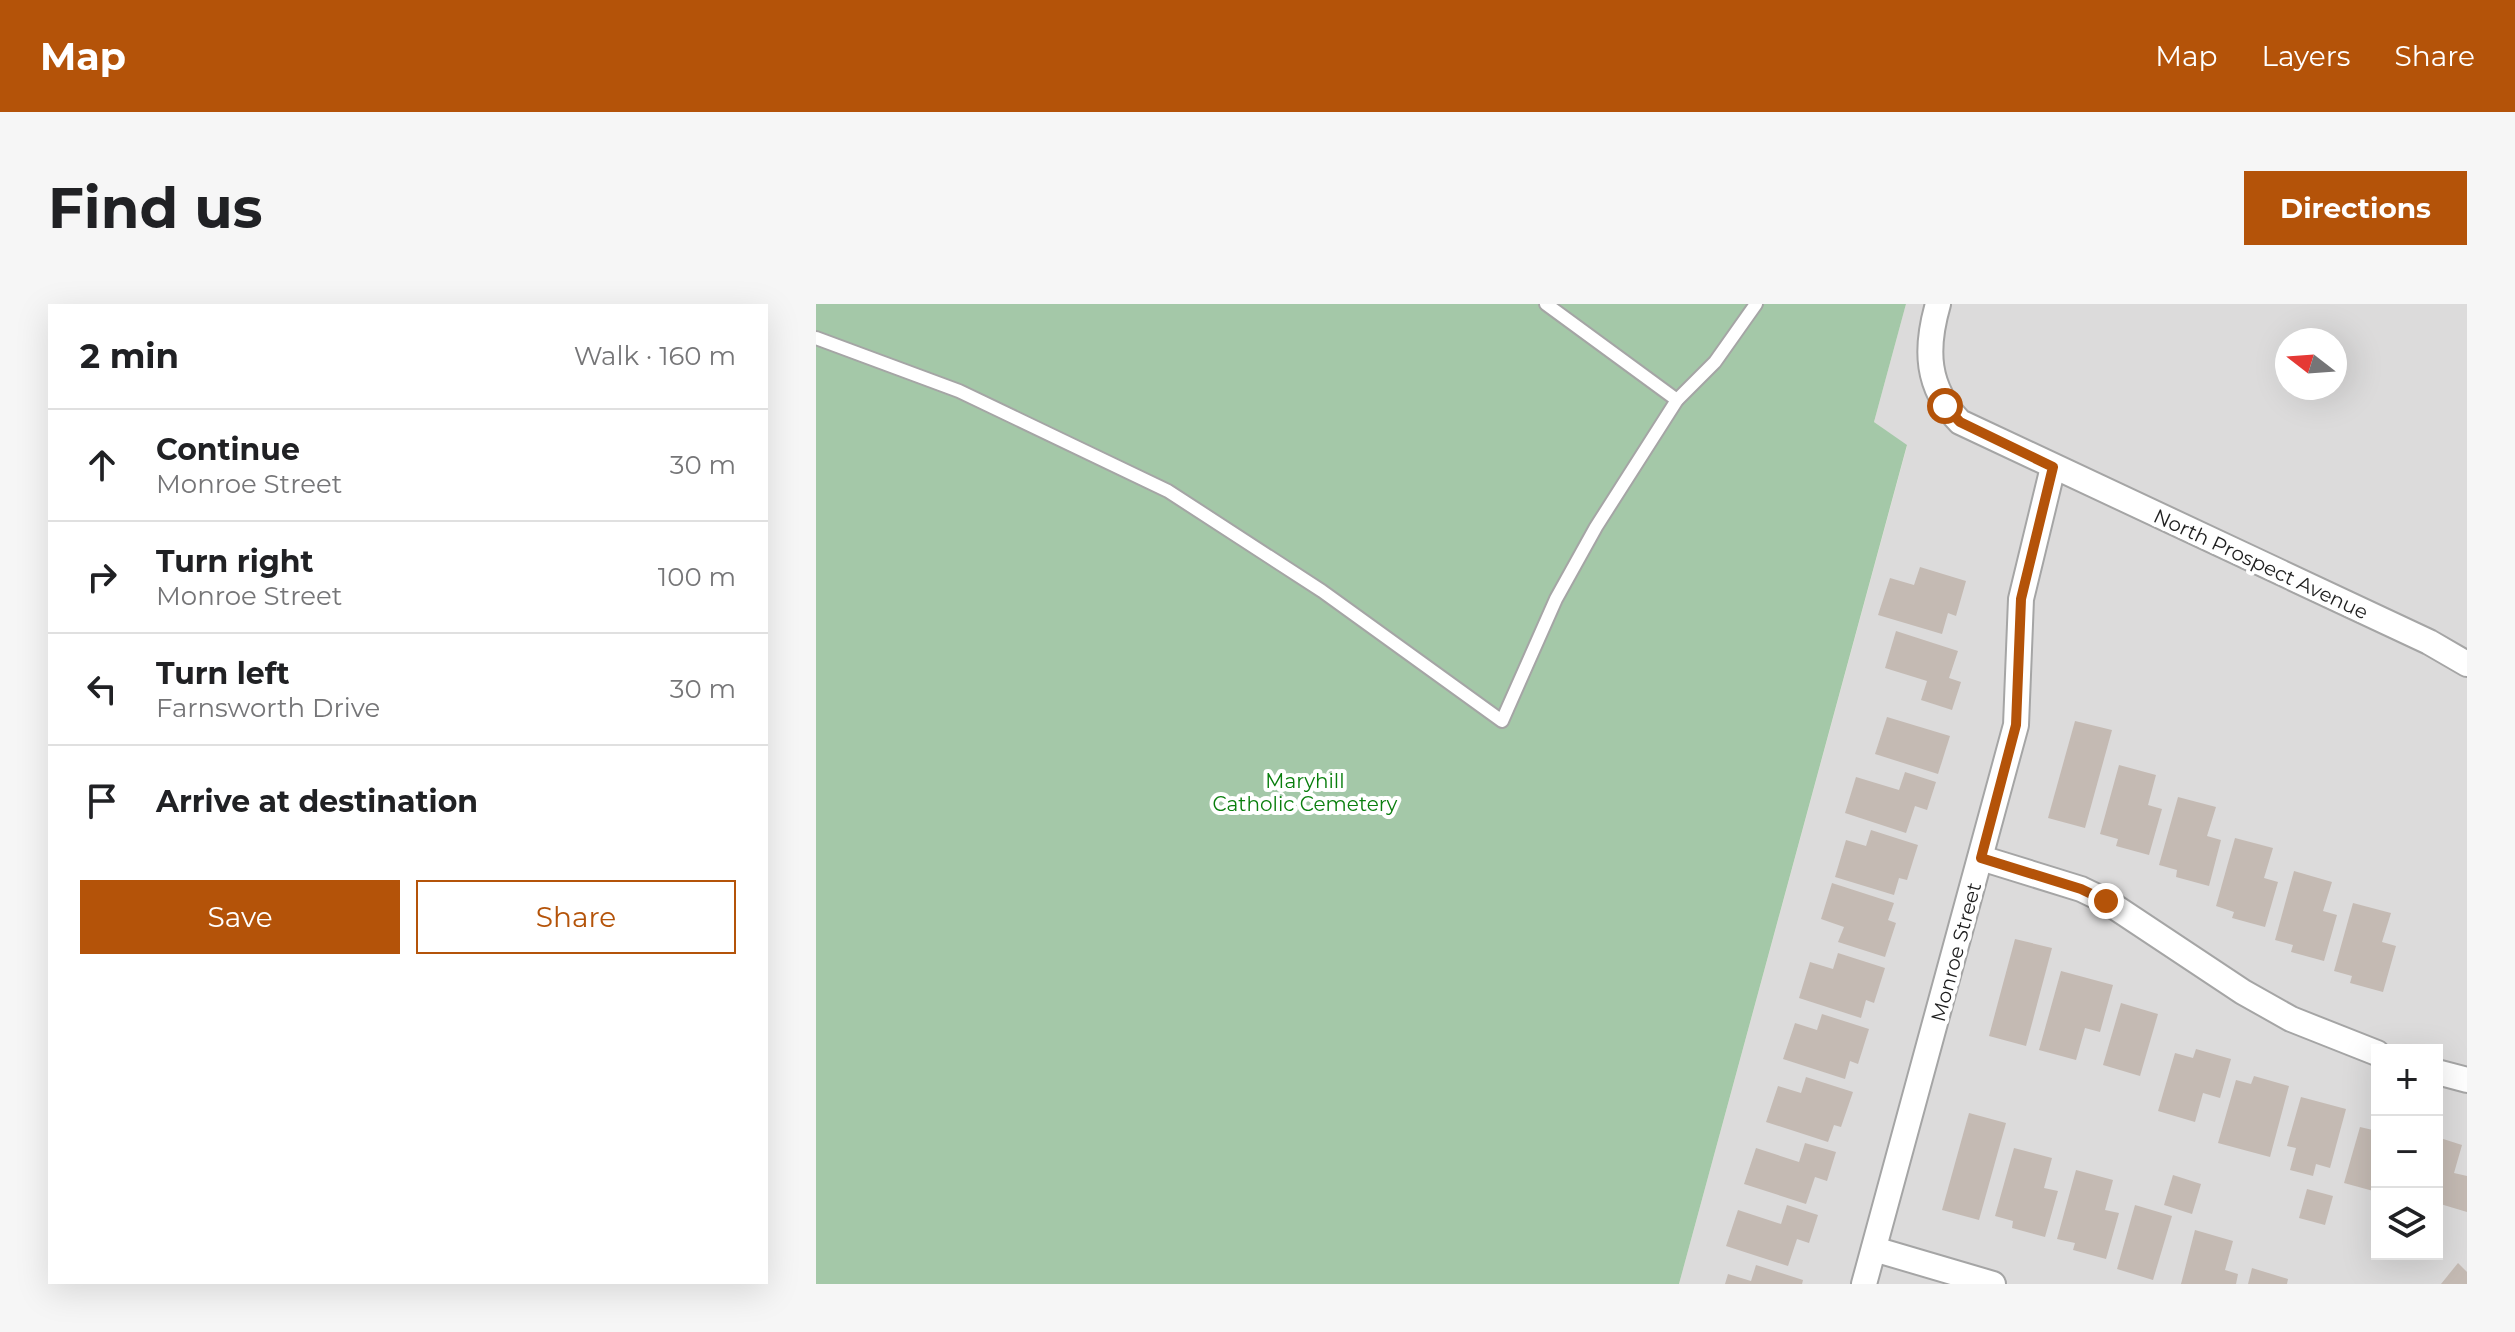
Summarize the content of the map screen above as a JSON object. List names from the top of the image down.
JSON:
{
  "streets": {
    "street": ["North Prospect Avenue", "Monroe Street"]
  },
  "crossings": [
    ["North Prospect Avenue", "Monroe Street"]
  ],
  "parks": ["Maryhill Catholic Cemetery"],
  "north": "left",
  "page": {
    "header": "Map",
    "nav": ["Map", "Layers", "Share"],
    "buttons": [
      "Directions",
      ["Save", "Share"]
    ],
    "title": "Find us",
    "heading": ["2 min", "Walk · 160 m"],
    "list": [
      ["Continue", "Monroe Street", "30 m"],
      ["Turn right", "Monroe Street", "100 m"],
      ["Turn left", "Farnsworth Drive", "30 m"],
      "Arrive at destination"
    ],
    "map_buttons": ["+", "−"]
  }
}
